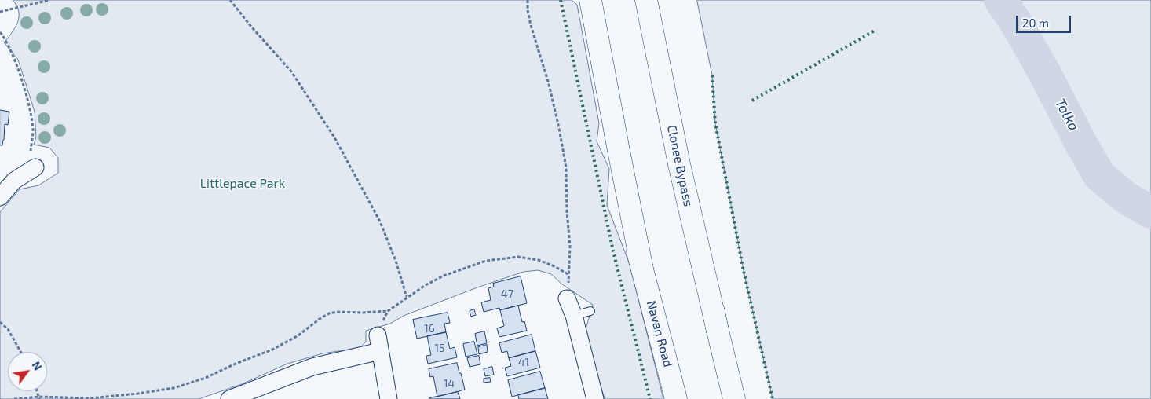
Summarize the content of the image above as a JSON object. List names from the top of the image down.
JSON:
{
  "streets": {
    "highway": ["Clonee Bypass", "Navan Road"]
  },
  "water": ["Tolka"],
  "parks": ["Littlepace Park"],
  "house_numbers": [
    "47",
    "16",
    "15",
    "41",
    "14"
  ],
  "scale_bar": "20 m",
  "north": "top right"
}
